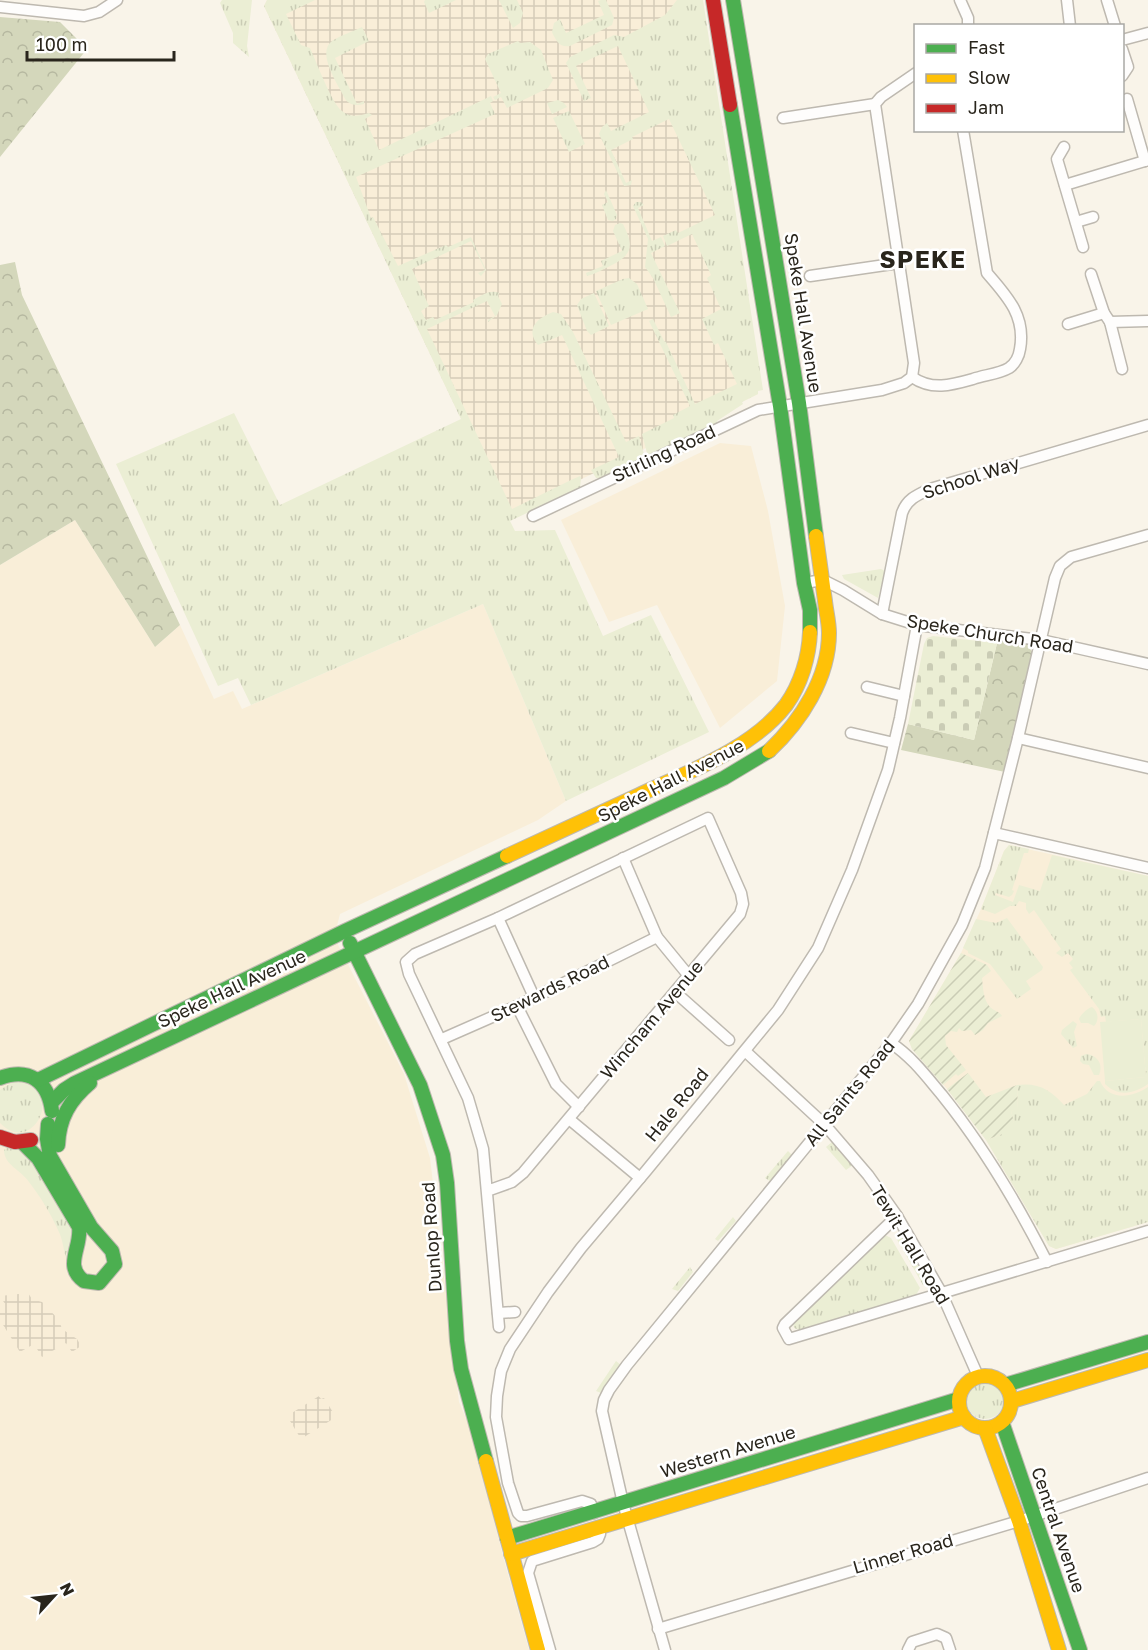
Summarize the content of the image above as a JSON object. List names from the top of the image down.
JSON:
{
  "streets": {
    "street": [
      "Speke Hall Avenue",
      "Stirling Road",
      "School Way",
      "Speke Church Road",
      "Stewards Road",
      "Wincham Avenue",
      "All Saints Road",
      "Hale Road",
      "Dunlop Road",
      "Tewit Hall Road",
      "Western Avenue",
      "Central Avenue",
      "Linner Road"
    ]
  },
  "crossings": [
    ["Speke Hall Avenue", "Stirling Road"],
    ["Speke Hall Avenue", "Speke Church Road"],
    ["Speke Hall Avenue", "Dunlop Road"],
    ["School Way", "Speke Church Road"],
    ["Speke Church Road", "All Saints Road"],
    ["Speke Church Road", "Hale Road"],
    ["All Saints Road", "Tewit Hall Road"],
    ["All Saints Road", "Western Avenue"],
    ["All Saints Road", "Linner Road"],
    ["Hale Road", "Tewit Hall Road"],
    ["Hale Road", "Western Avenue"],
    ["Dunlop Road", "Western Avenue"],
    ["Tewit Hall Road", "Western Avenue"],
    ["Tewit Hall Road", "Central Avenue"],
    ["Western Avenue", "Central Avenue"],
    ["Central Avenue", "Linner Road"]
  ],
  "districts": ["SPEKE"],
  "legend": ["Fast", "Slow", "Jam"],
  "scale_bar": "100 m",
  "north": "top right"
}
